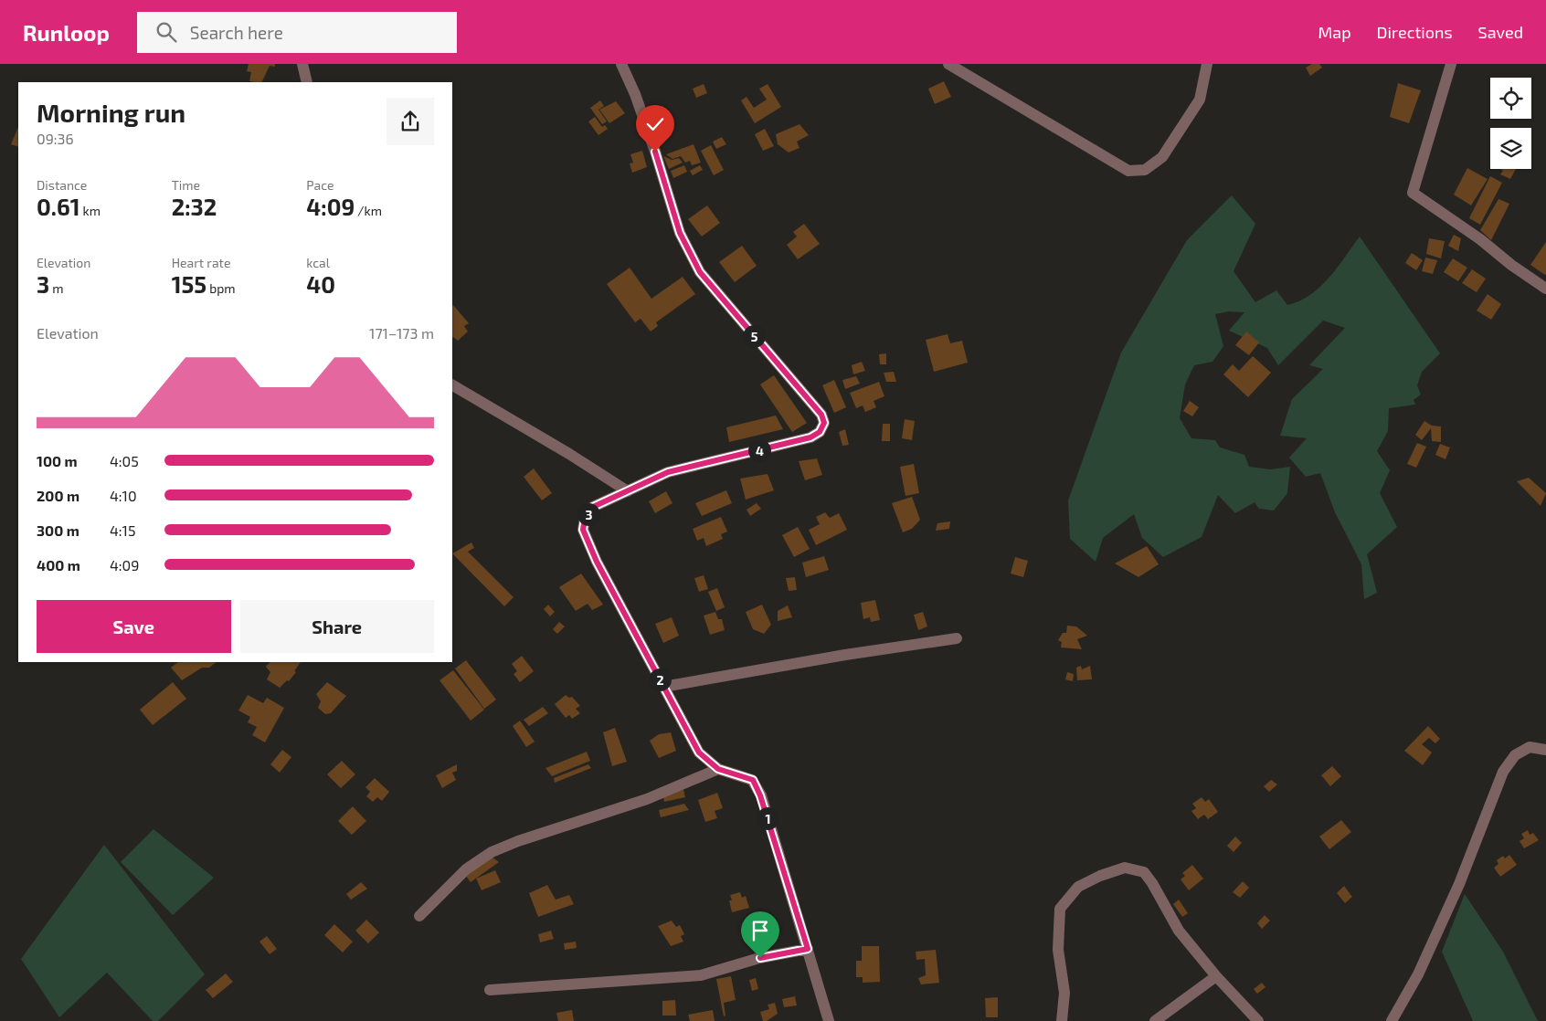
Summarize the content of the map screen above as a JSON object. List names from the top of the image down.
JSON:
{
  "page": {
    "header": "Runloop",
    "search": "Search here",
    "nav": ["Map", "Directions", "Saved"],
    "heading": ["Morning run", "09:36"],
    "stats": [
      ["Distance", "0.61 km"],
      ["Time", "2:32"],
      ["Pace", "4:09 /km"],
      ["Elevation", "3 m"],
      ["Heart rate", "155 bpm"],
      ["kcal", "40"]
    ],
    "chart": ["Elevation", "171–173 m"],
    "pins": [
      "5",
      "4",
      "3",
      "2",
      "1"
    ],
    "list": [
      {
        "name": "100 m",
        "note": "4:05"
      },
      {
        "name": "200 m",
        "note": "4:10"
      },
      {
        "name": "300 m",
        "note": "4:15"
      },
      {
        "name": "400 m",
        "note": "4:09"
      }
    ],
    "buttons": ["Save", "Share"]
  }
}
